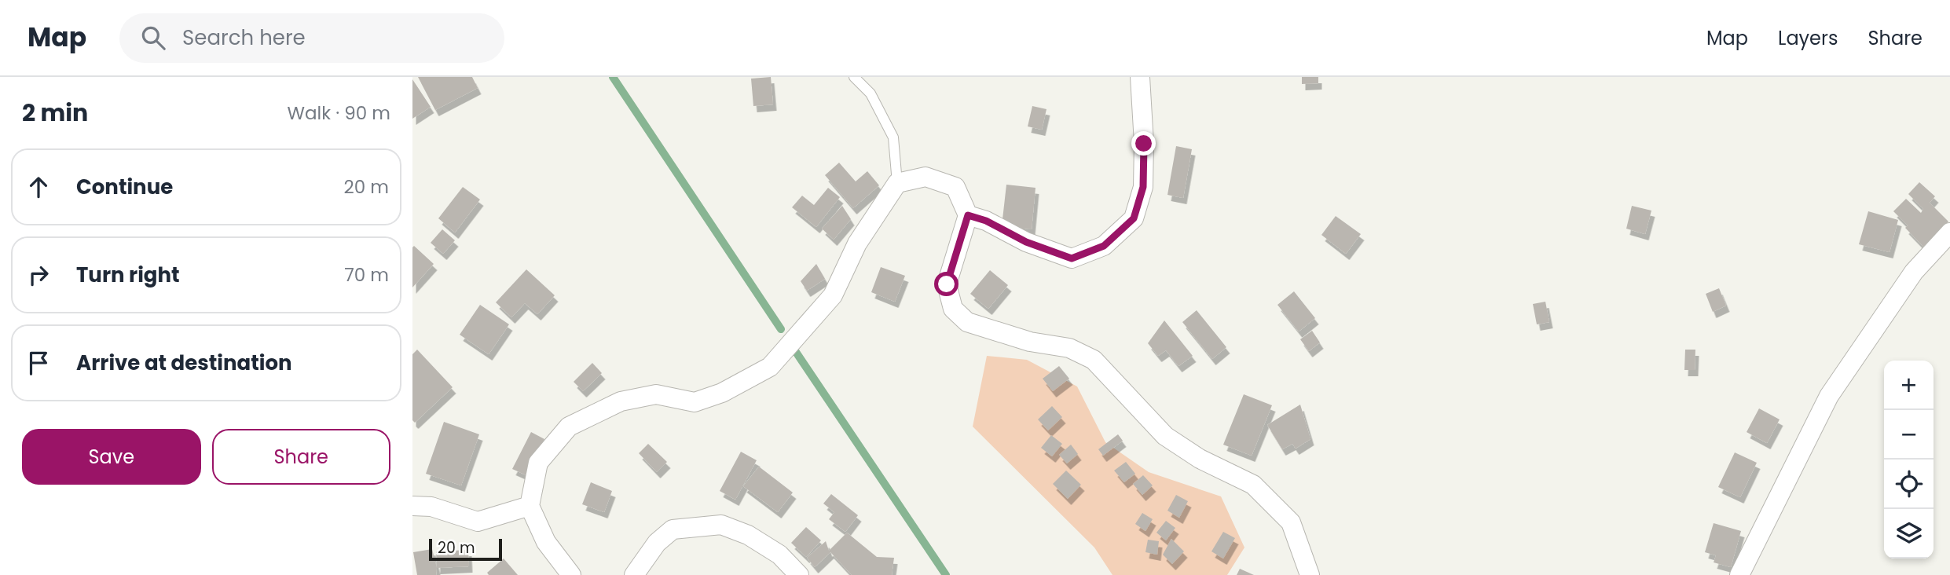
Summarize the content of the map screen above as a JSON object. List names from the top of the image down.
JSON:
{
  "scale_bar": "20 m",
  "page": {
    "header": "Map",
    "search": "Search here",
    "nav": ["Map", "Layers", "Share"],
    "heading": ["2 min", "Walk · 90 m"],
    "list": [
      ["Continue", "20 m"],
      ["Turn right", "70 m"],
      "Arrive at destination"
    ],
    "map_buttons": ["+", "−"],
    "buttons": ["Save", "Share"],
    "scale": "20 m"
  }
}
